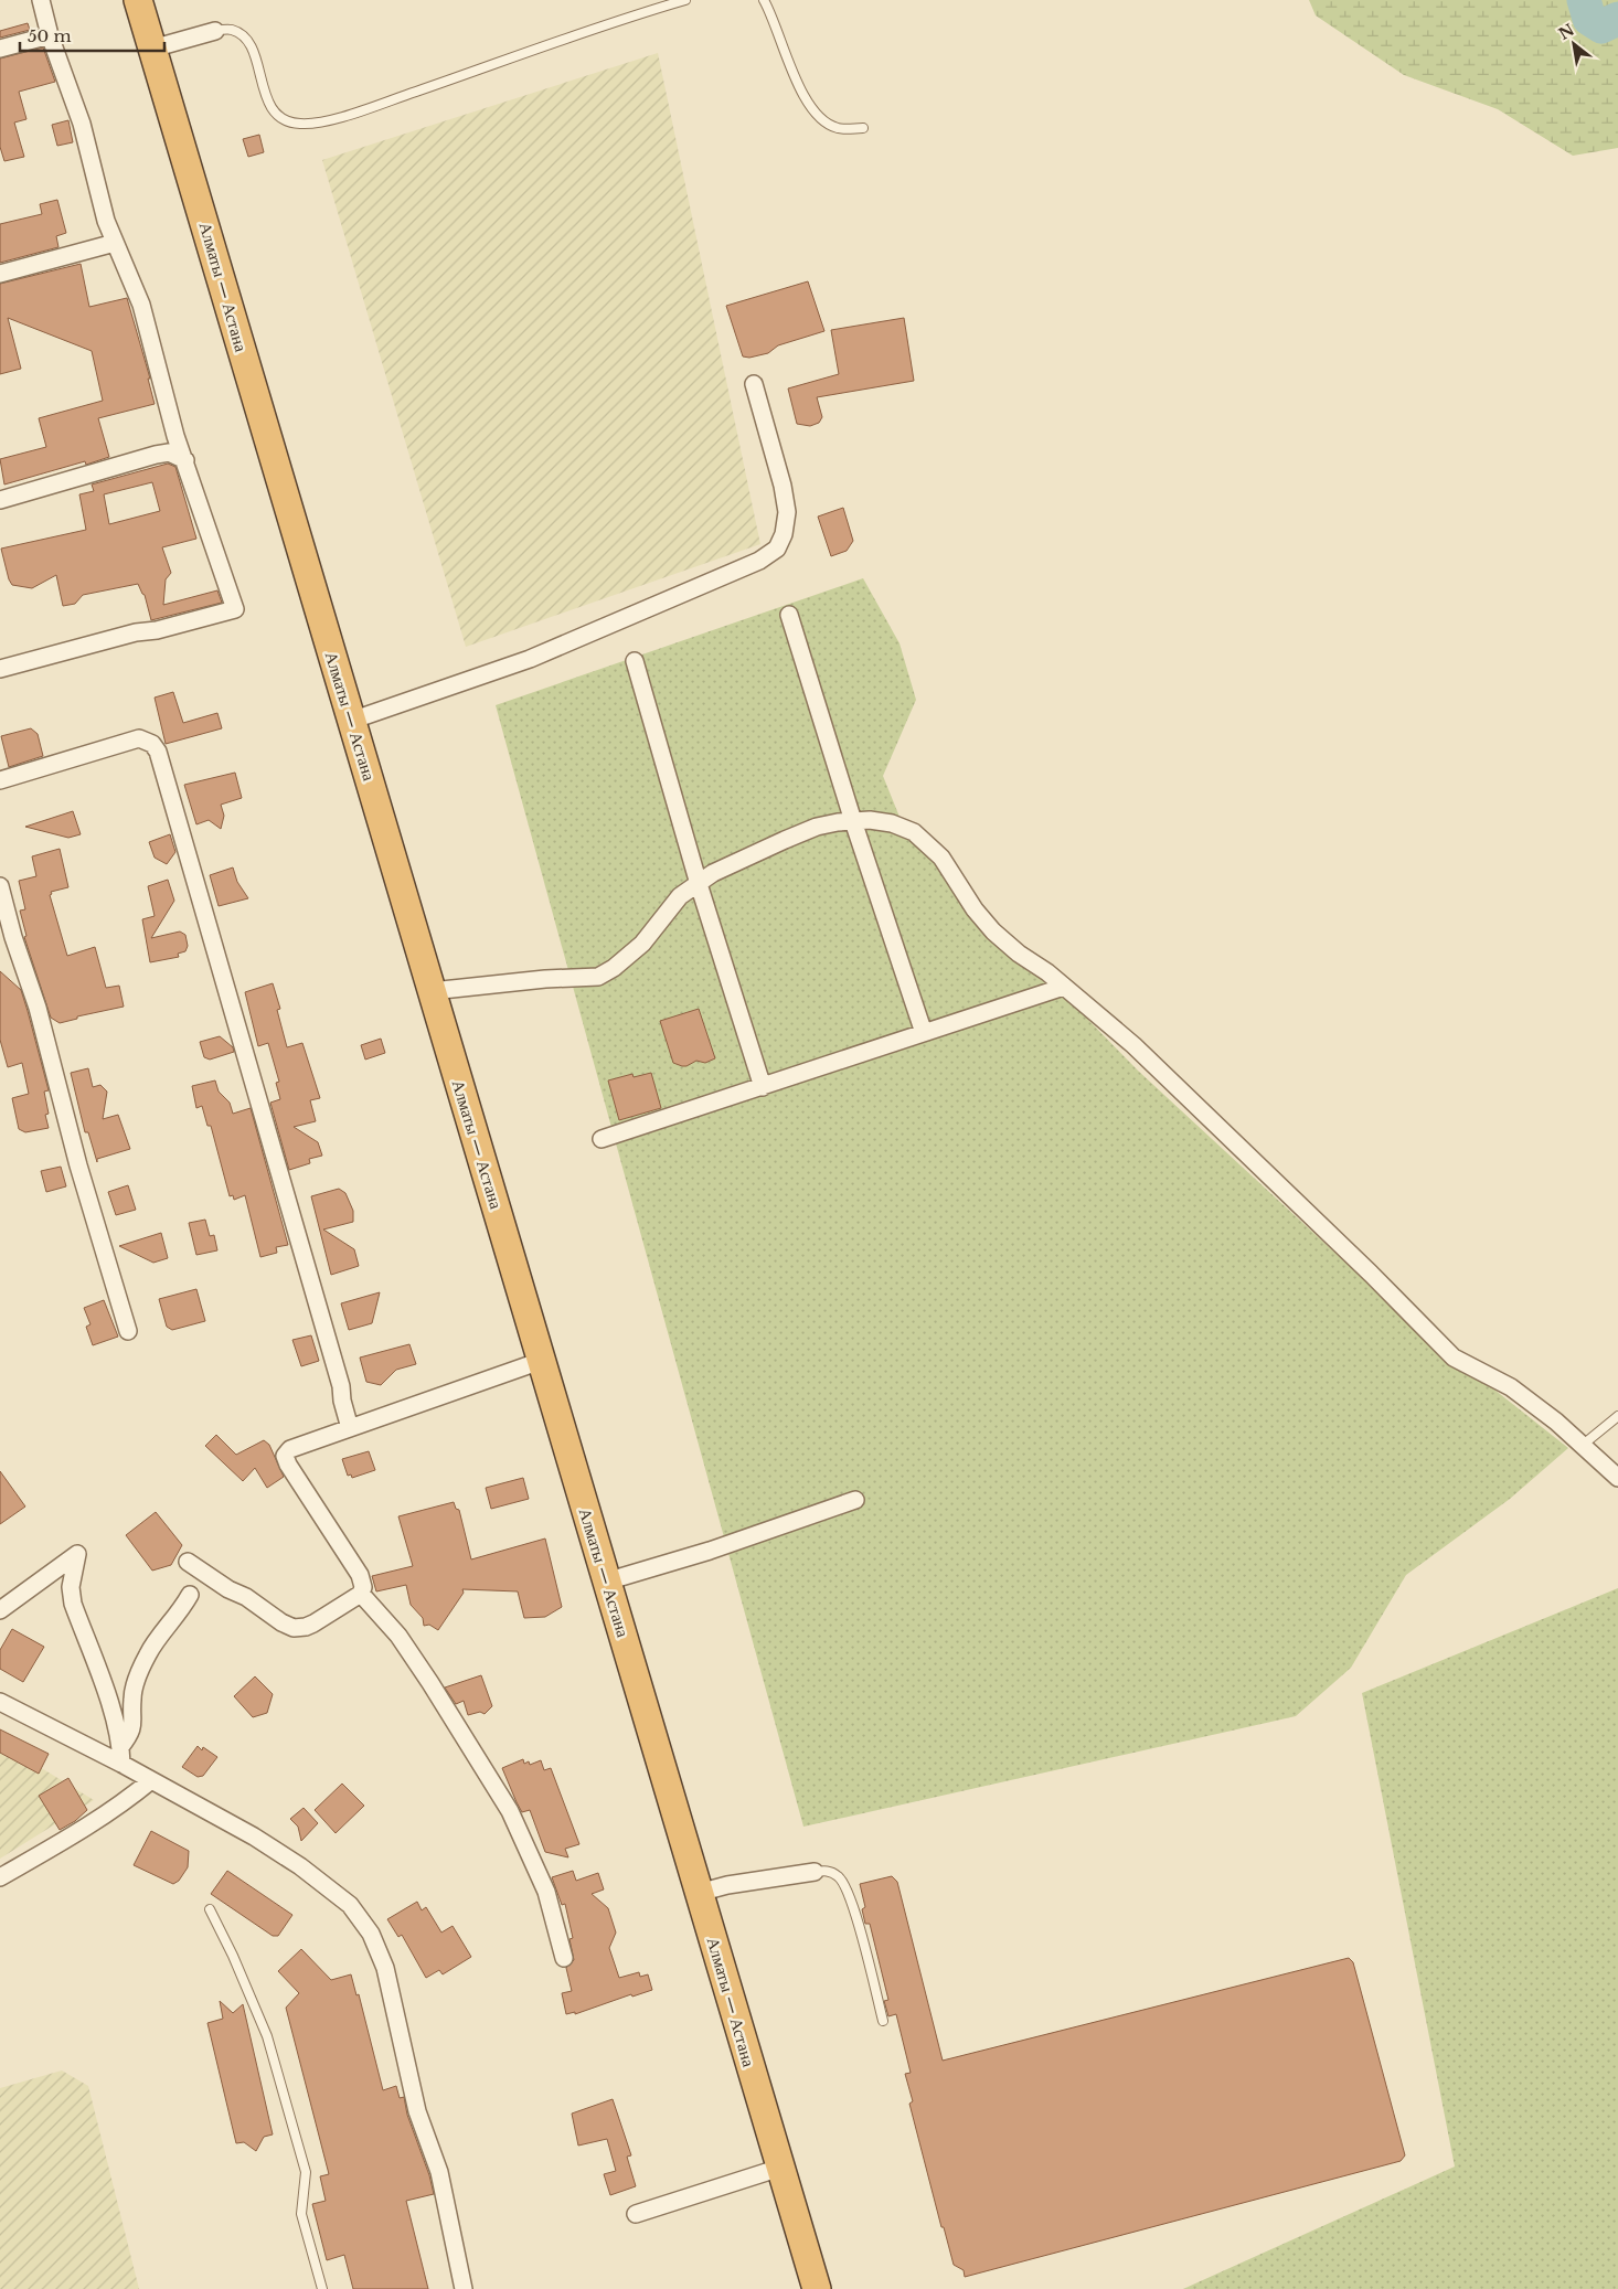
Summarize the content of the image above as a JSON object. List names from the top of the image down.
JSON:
{
  "streets": {
    "highway": ["Алматы — Астана"]
  },
  "scale_bar": "50 m",
  "north": "top left"
}
